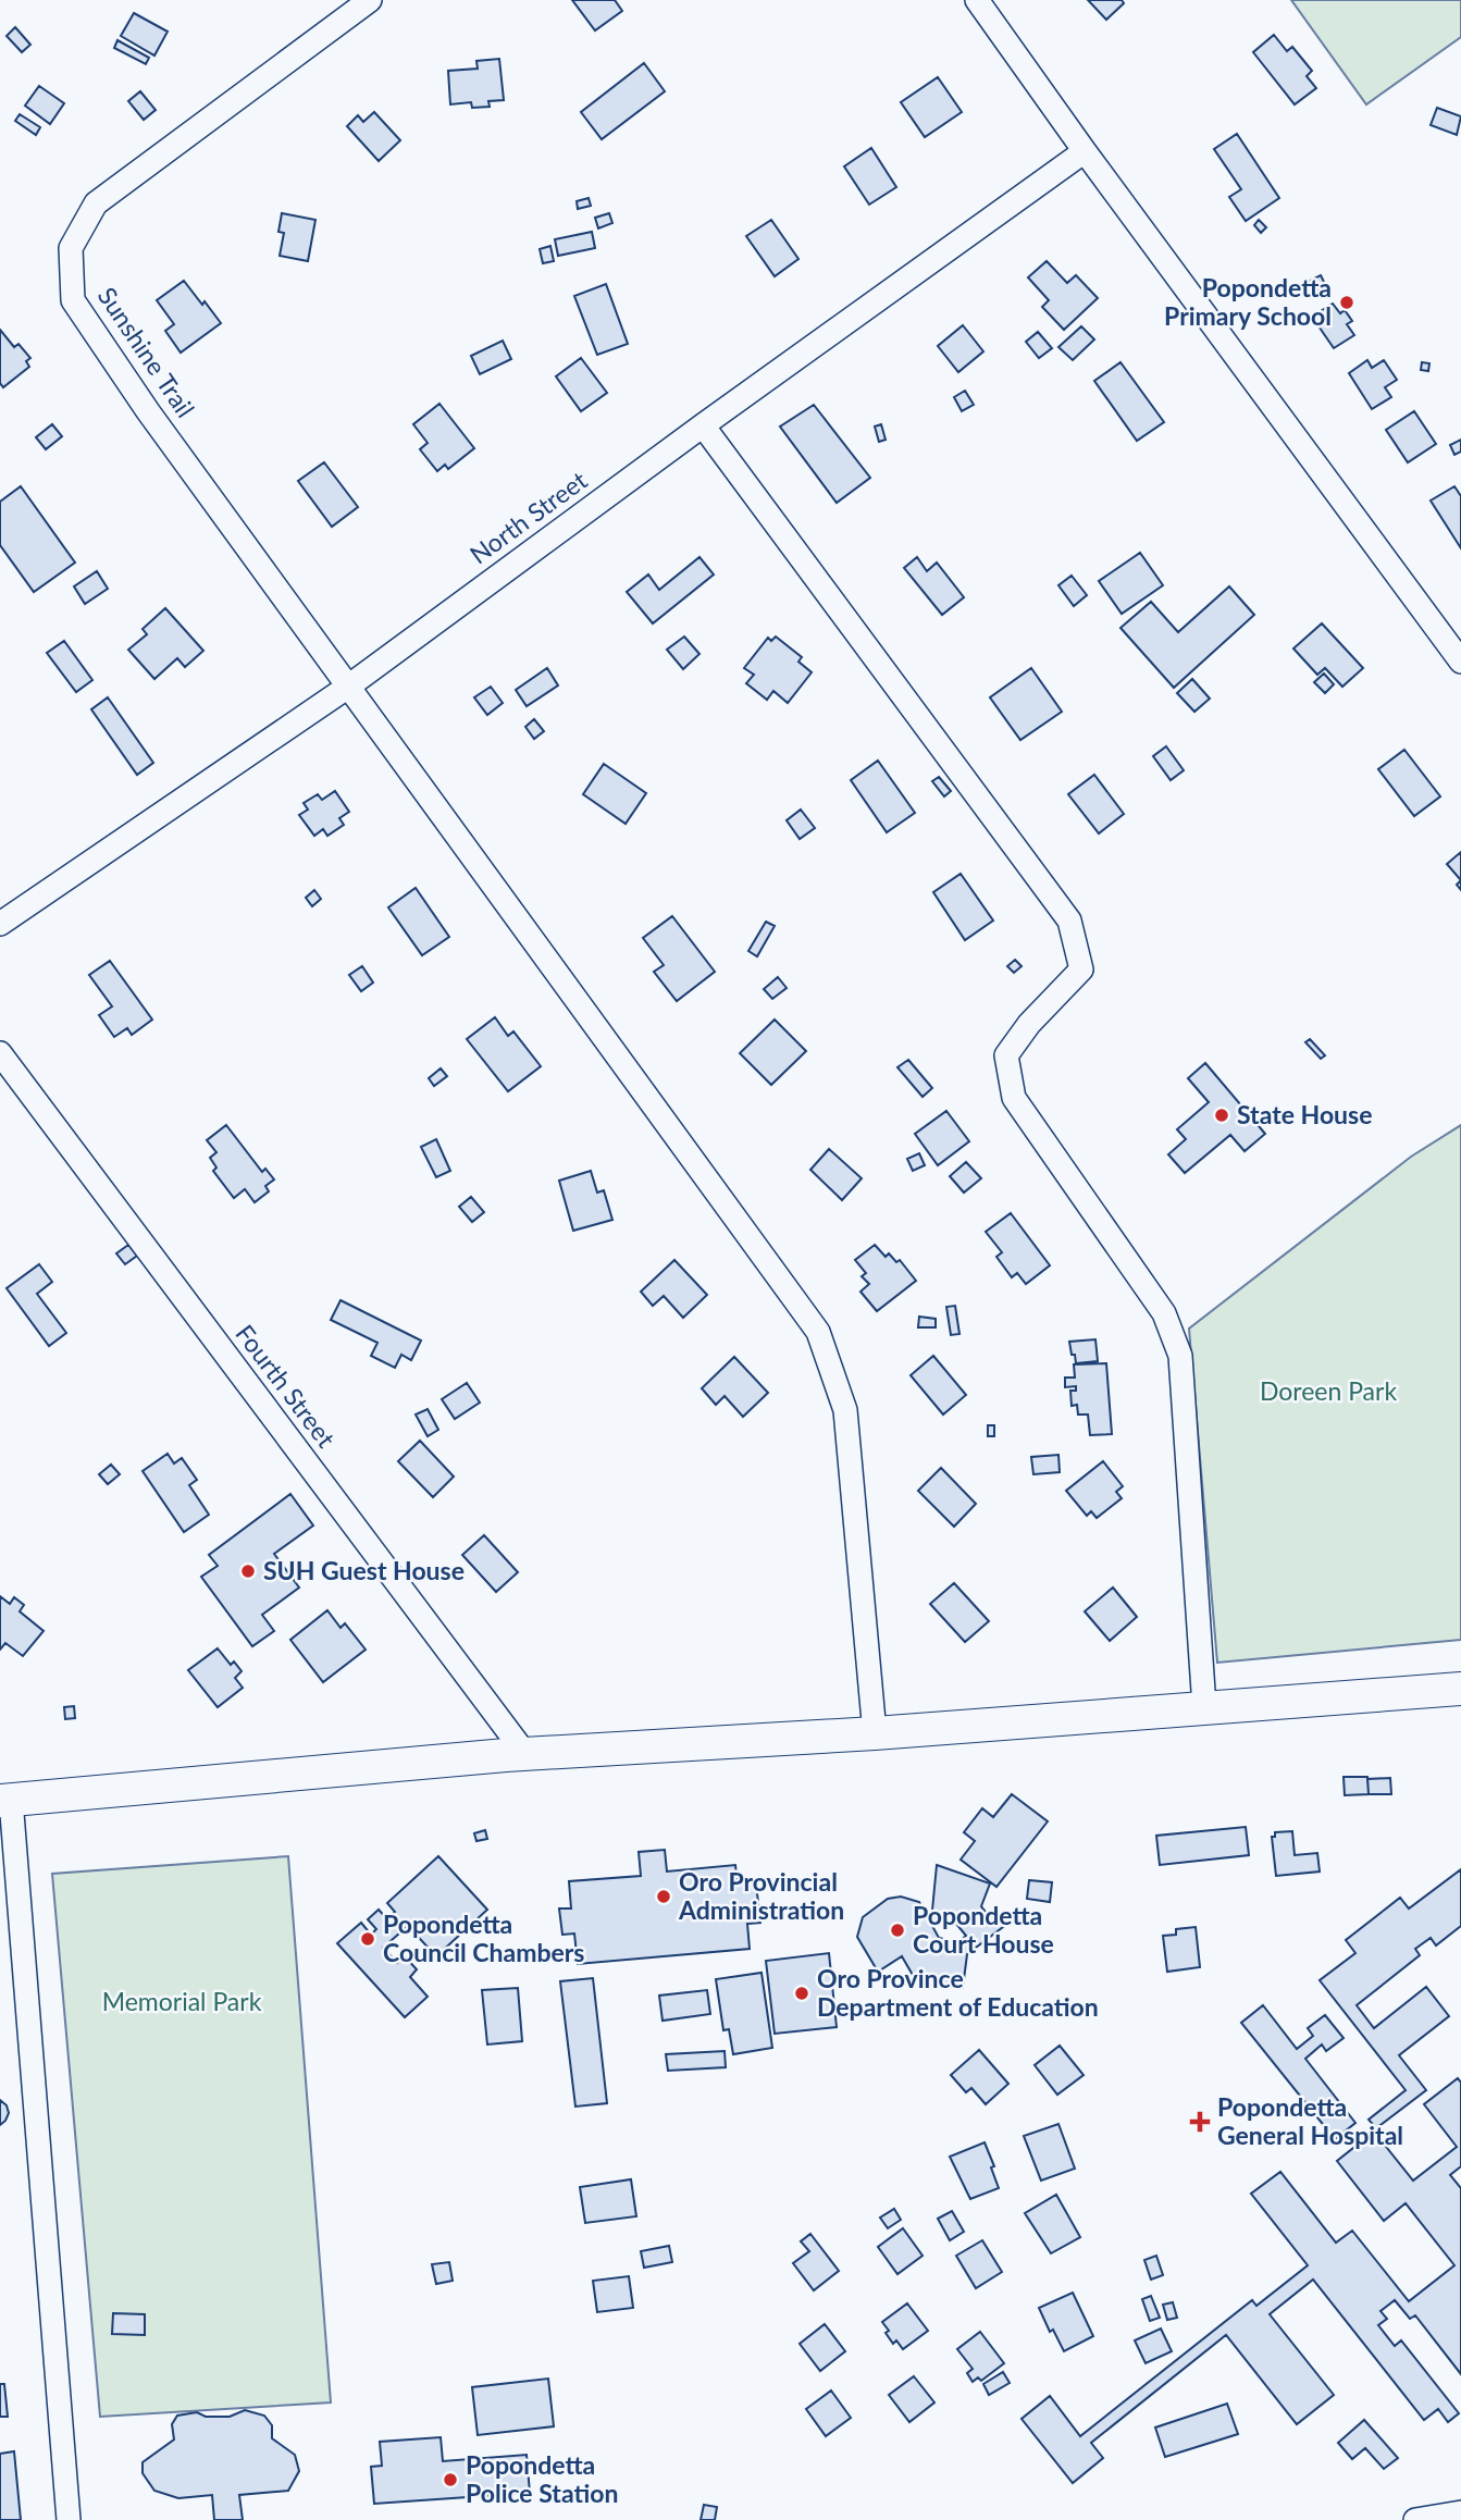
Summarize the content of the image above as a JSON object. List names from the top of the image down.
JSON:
{
  "streets": {
    "street": ["Sunshine Trail", "North Street", "Fourth Street"]
  },
  "crossings": [
    ["Sunshine Trail", "North Street"]
  ],
  "parks": ["Doreen Park", "Memorial Park"],
  "places": {
    "other": [
      "Popondetta Primary School",
      "State House",
      "SUH Guest House",
      "Oro Provincial Administration",
      "Popondetta Court House",
      "Popondetta Council Chambers",
      "Oro Province Department of Education",
      "Popondetta Police Station"
    ],
    "health": ["Popondetta General Hospital"]
  }
}
